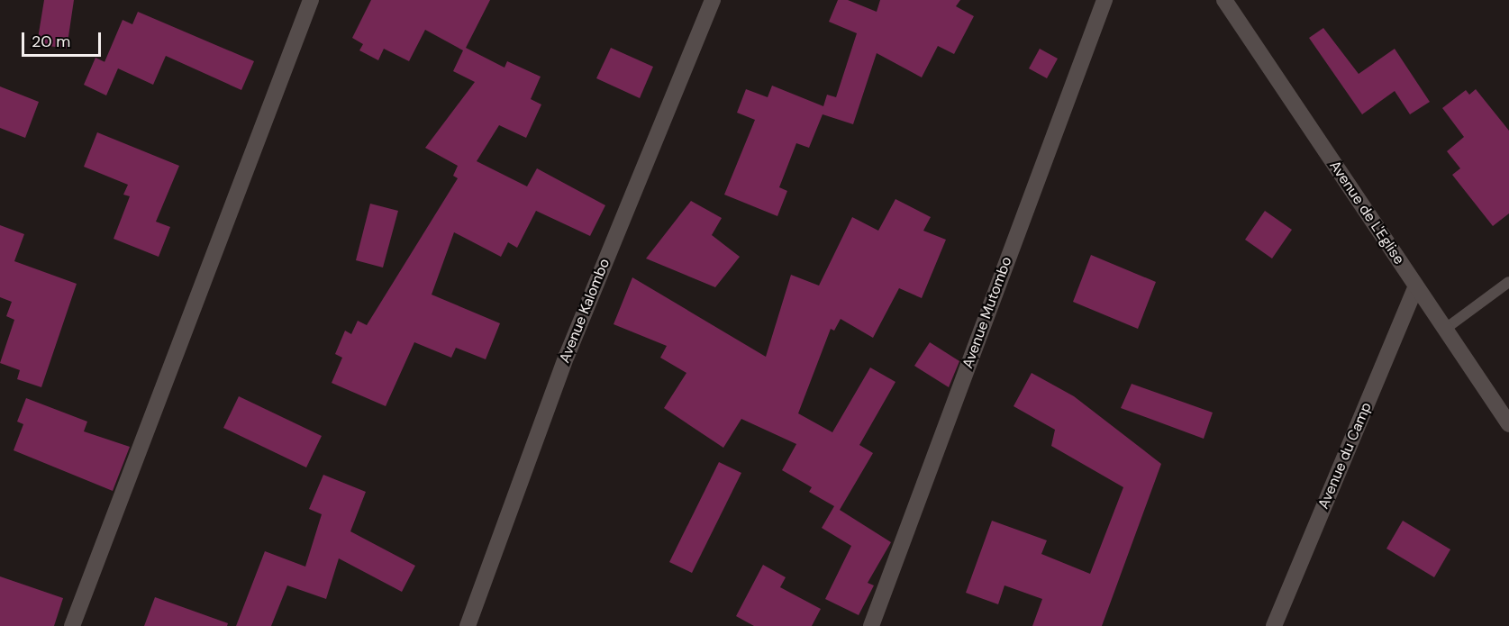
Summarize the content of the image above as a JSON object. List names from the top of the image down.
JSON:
{
  "streets": {
    "street": [
      "Avenue de L'Eglise",
      "Avenue Kalombo",
      "Avenue Mutombo",
      "Avenue du Camp"
    ]
  },
  "crossings": [
    ["Avenue de L'Eglise", "Avenue du Camp"]
  ],
  "scale_bar": "20 m"
}
